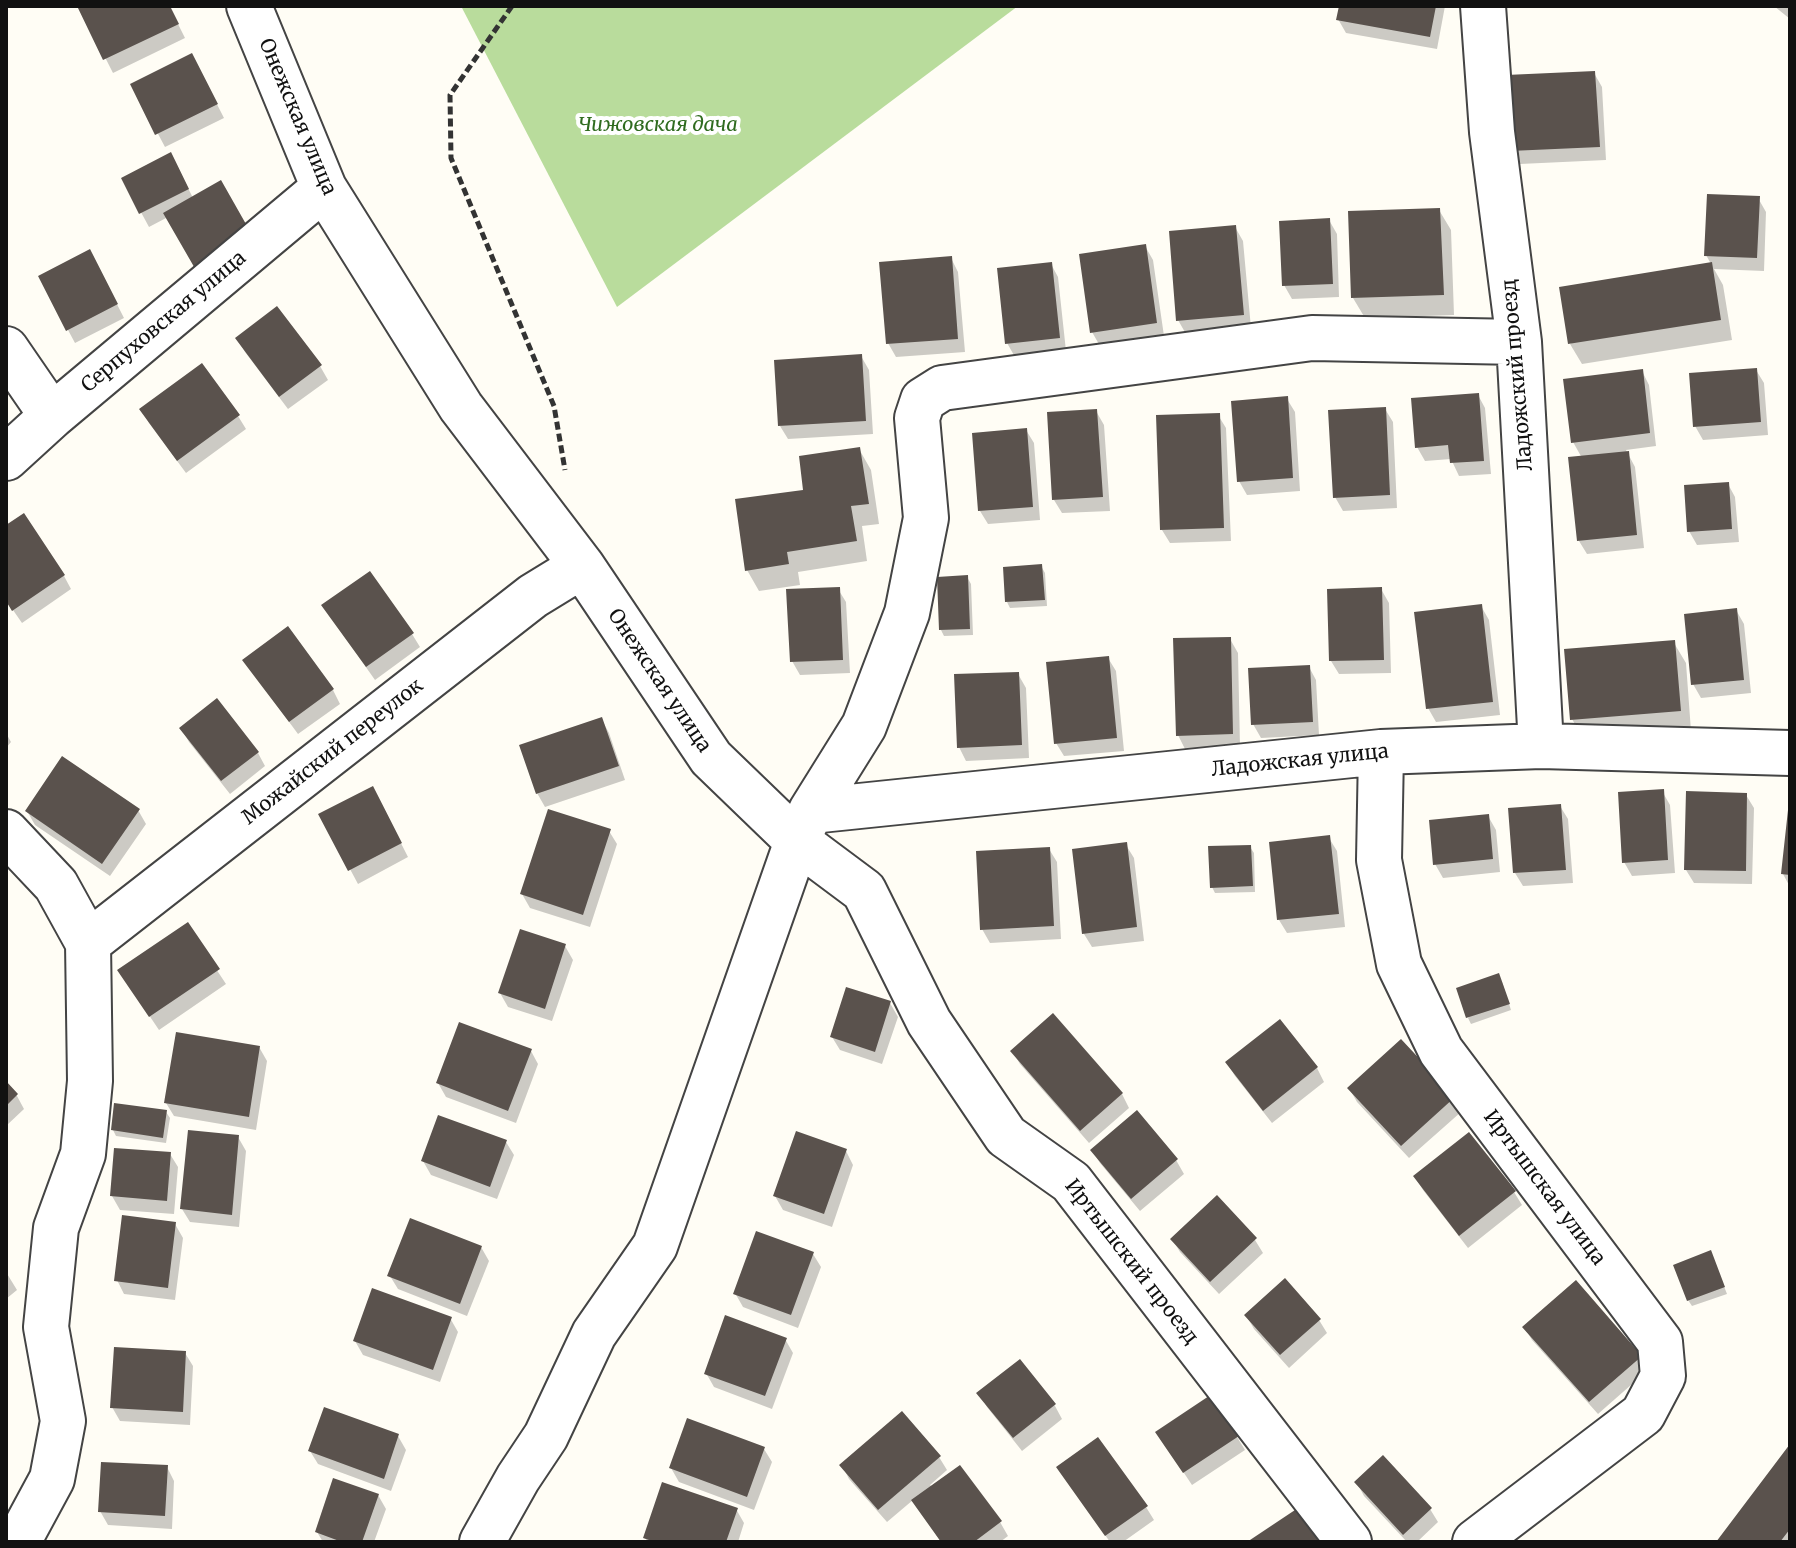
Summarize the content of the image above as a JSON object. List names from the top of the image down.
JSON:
{
  "streets": {
    "street": [
      "Онежская улица",
      "Серпуховская улица",
      "Ладожский проезд",
      "Можайский переулок",
      "Ладожская улица",
      "Иртышская улица",
      "Иртышский проезд"
    ]
  },
  "crossings": [
    ["Онежская улица", "Серпуховская улица"],
    ["Онежская улица", "Можайский переулок"],
    ["Онежская улица", "Ладожская улица"],
    ["Онежская улица", "Иртышский проезд"],
    ["Ладожский проезд", "Ладожская улица"],
    ["Ладожская улица", "Иртышская улица"],
    ["Ладожская улица", "Иртышский проезд"]
  ],
  "parks": ["Чижовская дача"]
}
